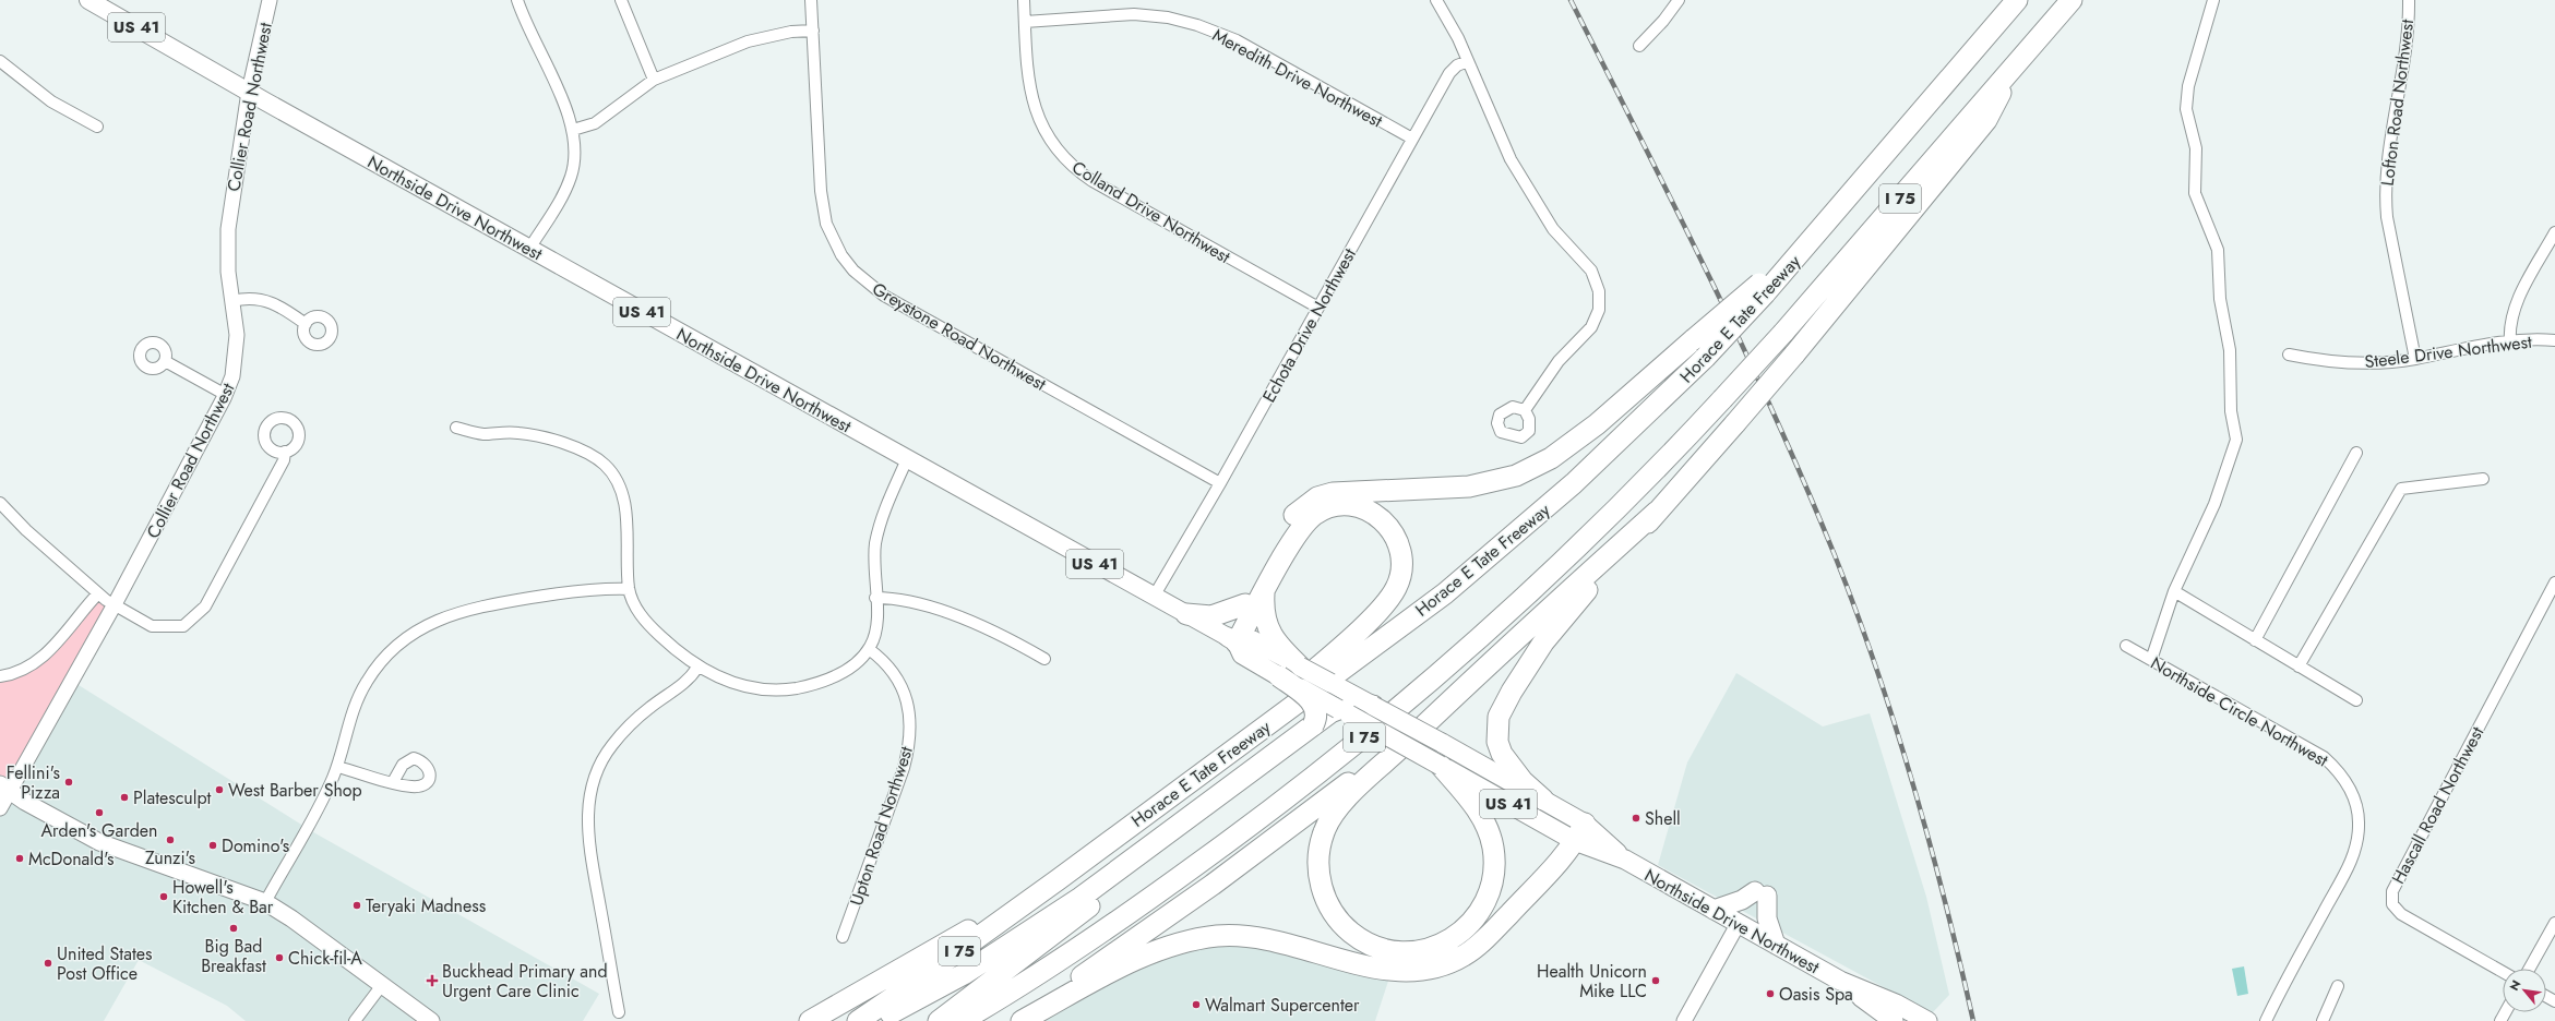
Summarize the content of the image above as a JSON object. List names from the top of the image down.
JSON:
{
  "streets": {
    "highway": [
      "US 41",
      "I 75",
      "Northside Drive Northwest",
      "Horace E Tate Freeway"
    ],
    "street": [
      "Meredith Drive Northwest",
      "Lofton Road Northwest",
      "Collier Road Northwest",
      "Colland Drive Northwest",
      "Echota Drive Northwest",
      "Greystone Road Northwest",
      "Steele Drive Northwest",
      "Northside Circle Northwest",
      "Hascall Road Northwest",
      "Upton Road Northwest"
    ]
  },
  "crossings": [
    ["Meredith Drive Northwest", "Colland Drive Northwest"],
    ["Meredith Drive Northwest", "Echota Drive Northwest"],
    ["Lofton Road Northwest", "Steele Drive Northwest"],
    ["Collier Road Northwest", "Northside Drive Northwest"],
    ["Northside Drive Northwest", "Echota Drive Northwest"],
    ["Colland Drive Northwest", "Echota Drive Northwest"],
    ["Echota Drive Northwest", "Greystone Road Northwest"]
  ],
  "places": {
    "other": [
      "Fellini's Pizza",
      "West Barber Shop",
      "Platesculpt",
      "Arden's Garden",
      "Shell",
      "Zunzi's",
      "Domino's",
      "McDonald's",
      "Howell's Kitchen & Bar",
      "Teryaki Madness",
      "Big Bad Breakfast",
      "Chick-fil-A",
      "United States Post Office",
      "Health Unicorn Mike LLC",
      "Oasis Spa",
      "Walmart Supercenter"
    ],
    "health": ["Buckhead Primary and Urgent Care Clinic"]
  },
  "north": "top left"
}
